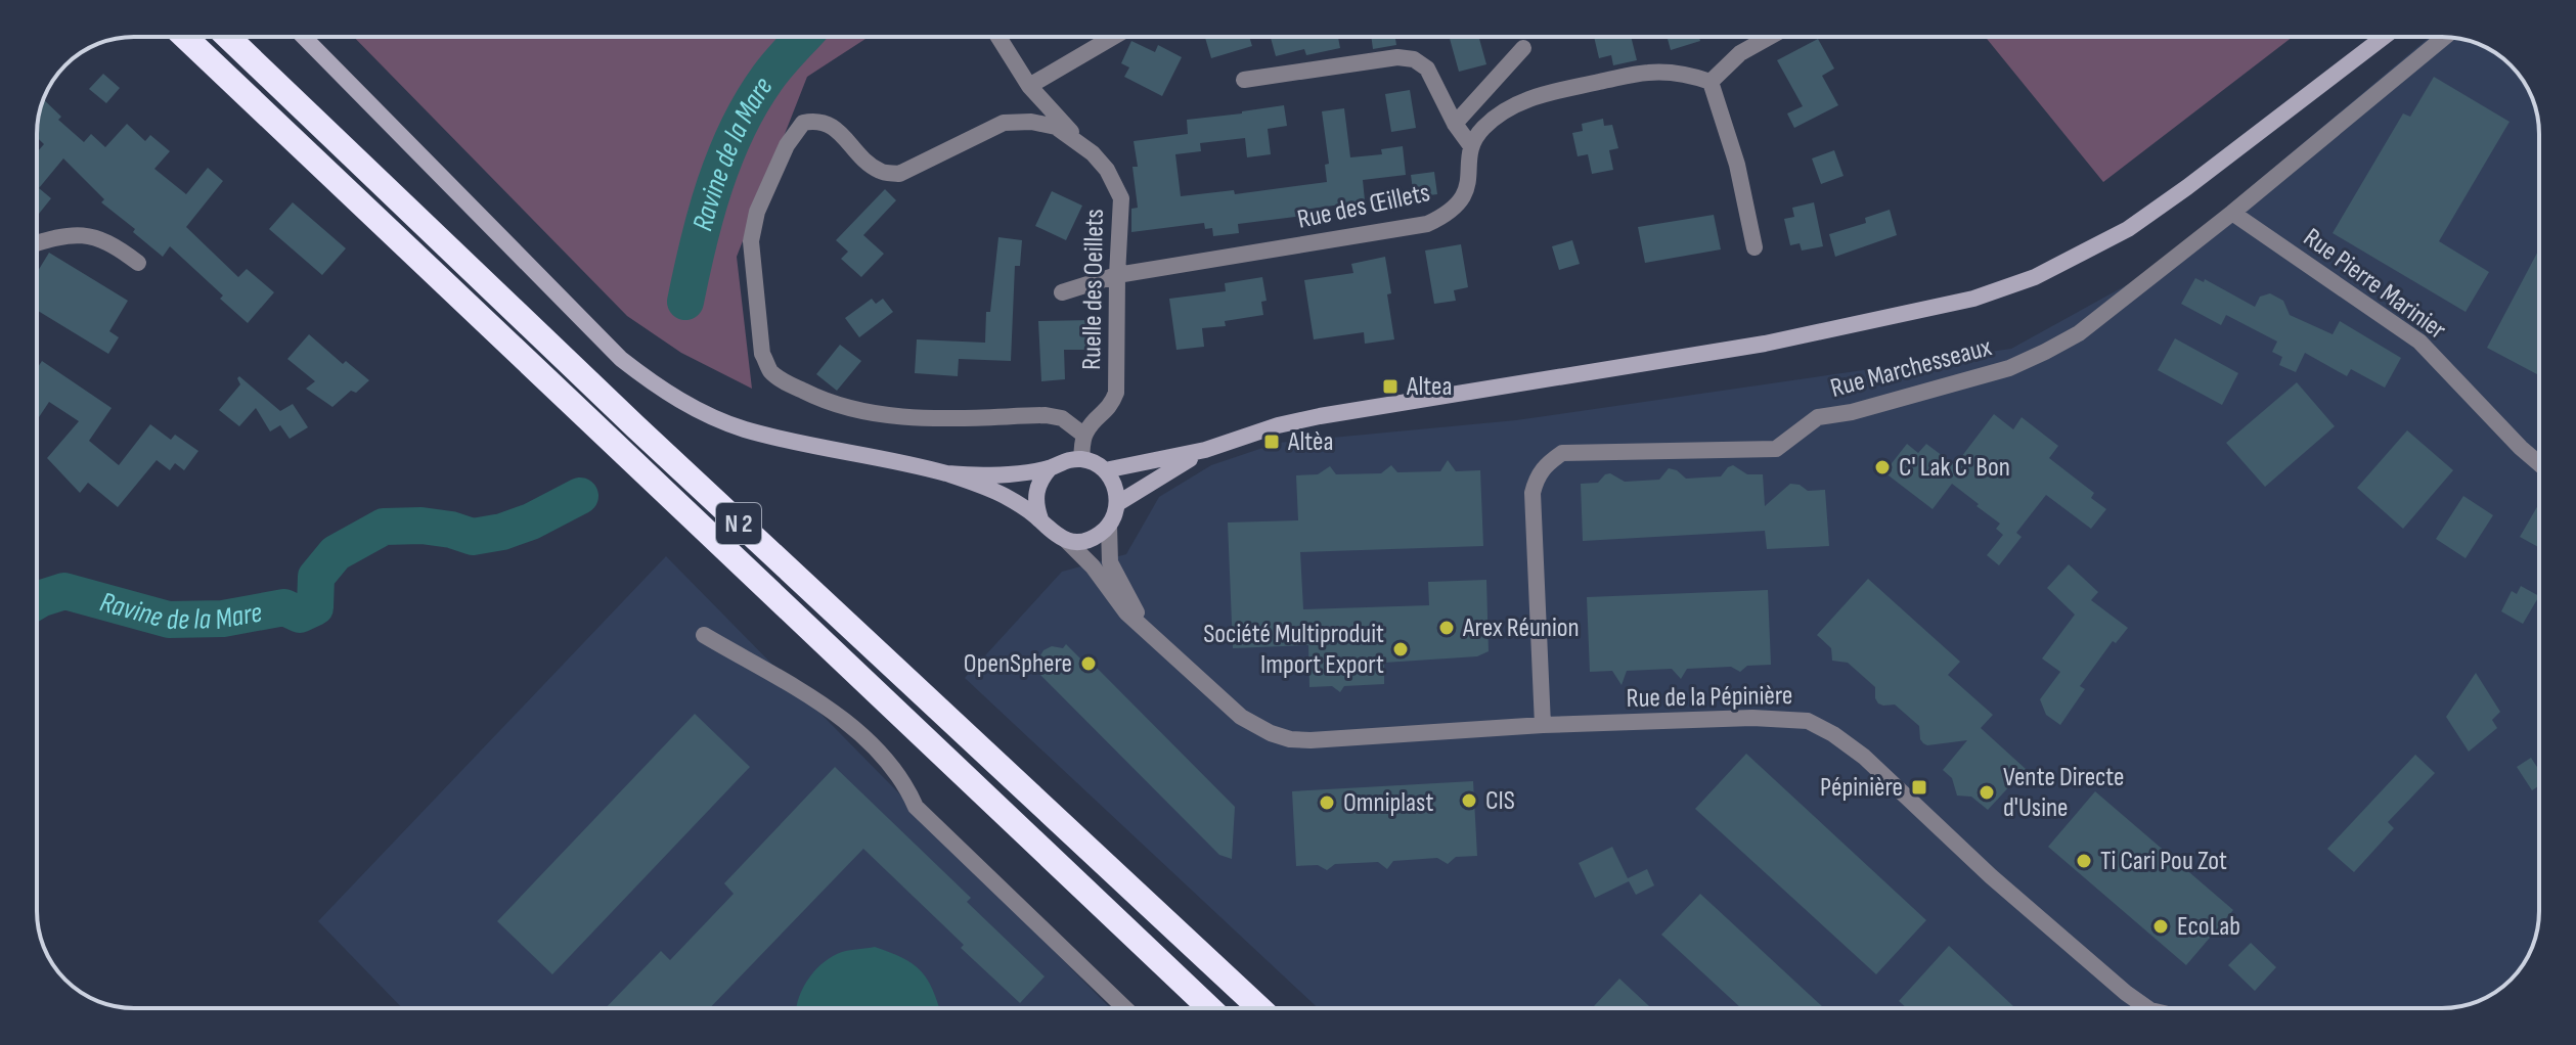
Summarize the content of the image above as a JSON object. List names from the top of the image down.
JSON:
{
  "streets": {
    "highway": ["N 2"],
    "street": [
      "Rue des Œillets",
      "Rue Pierre Marinier",
      "Ruelle des Oeillets",
      "Rue Marchesseaux",
      "Rue de la Pépinière"
    ]
  },
  "crossings": [
    ["Rue des Œillets", "Ruelle des Oeillets"],
    ["Rue Pierre Marinier", "Rue Marchesseaux"],
    ["Rue Marchesseaux", "Rue de la Pépinière"]
  ],
  "water": ["Ravine de la Mare"],
  "places": {
    "transit": ["Altea", "Altèa", "Pépinière"],
    "other": [
      "C' Lak C' Bon",
      "Arex Réunion",
      "Société Multiproduit Import Export",
      "OpenSphere",
      "Vente Directe d'Usine",
      "CIS",
      "Omniplast",
      "Ti Cari Pou Zot",
      "EcoLab"
    ]
  }
}
